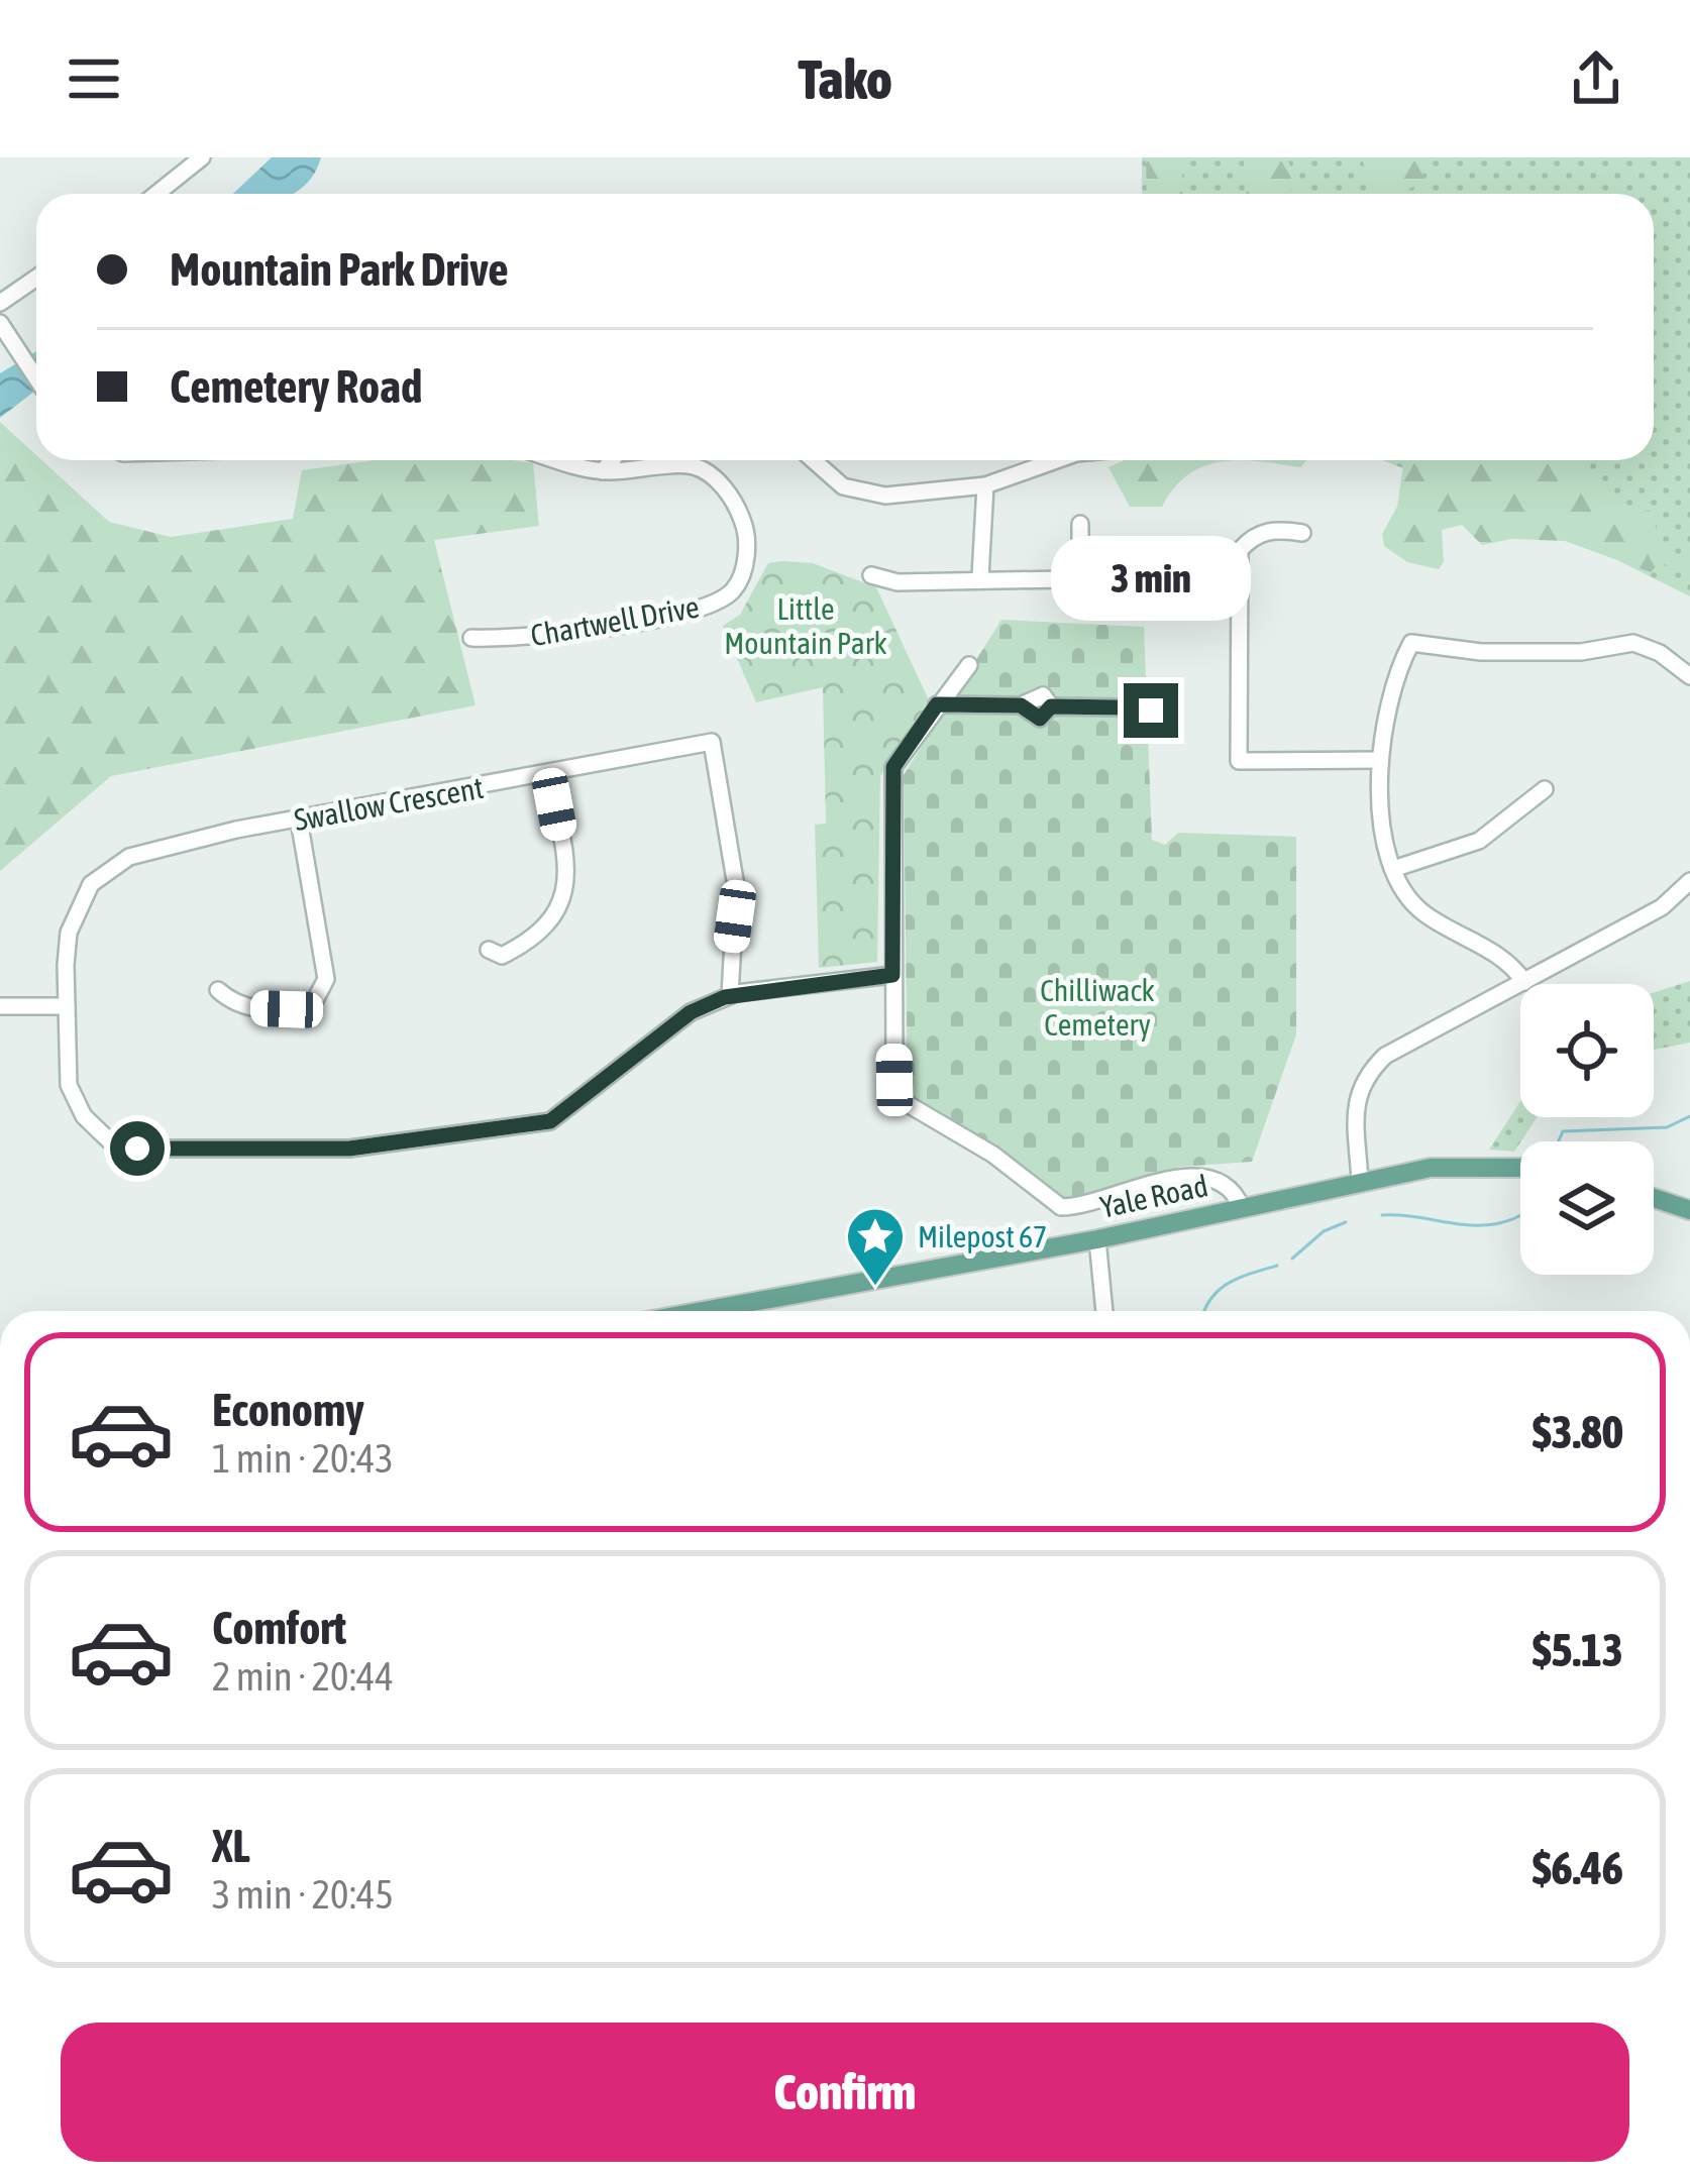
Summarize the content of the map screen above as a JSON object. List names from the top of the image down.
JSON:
{
  "streets": {
    "main road": ["Yale Road"],
    "street": ["Chartwell Drive", "Swallow Crescent"]
  },
  "parks": ["Little Mountain Park", "Chilliwack Cemetery"],
  "places": {
    "place": ["Milepost 67"]
  },
  "page": {
    "header": "Tako",
    "banner": ["Mountain Park Drive", "Cemetery Road"],
    "bubble": "3 min",
    "list": [
      {
        "name": "Economy",
        "note": "1 min · 20:43",
        "value": "$3.80"
      },
      {
        "name": "Comfort",
        "note": "2 min · 20:44",
        "value": "$5.13"
      },
      {
        "name": "XL",
        "note": "3 min · 20:45",
        "value": "$6.46"
      }
    ],
    "buttons": "Confirm"
  }
}
